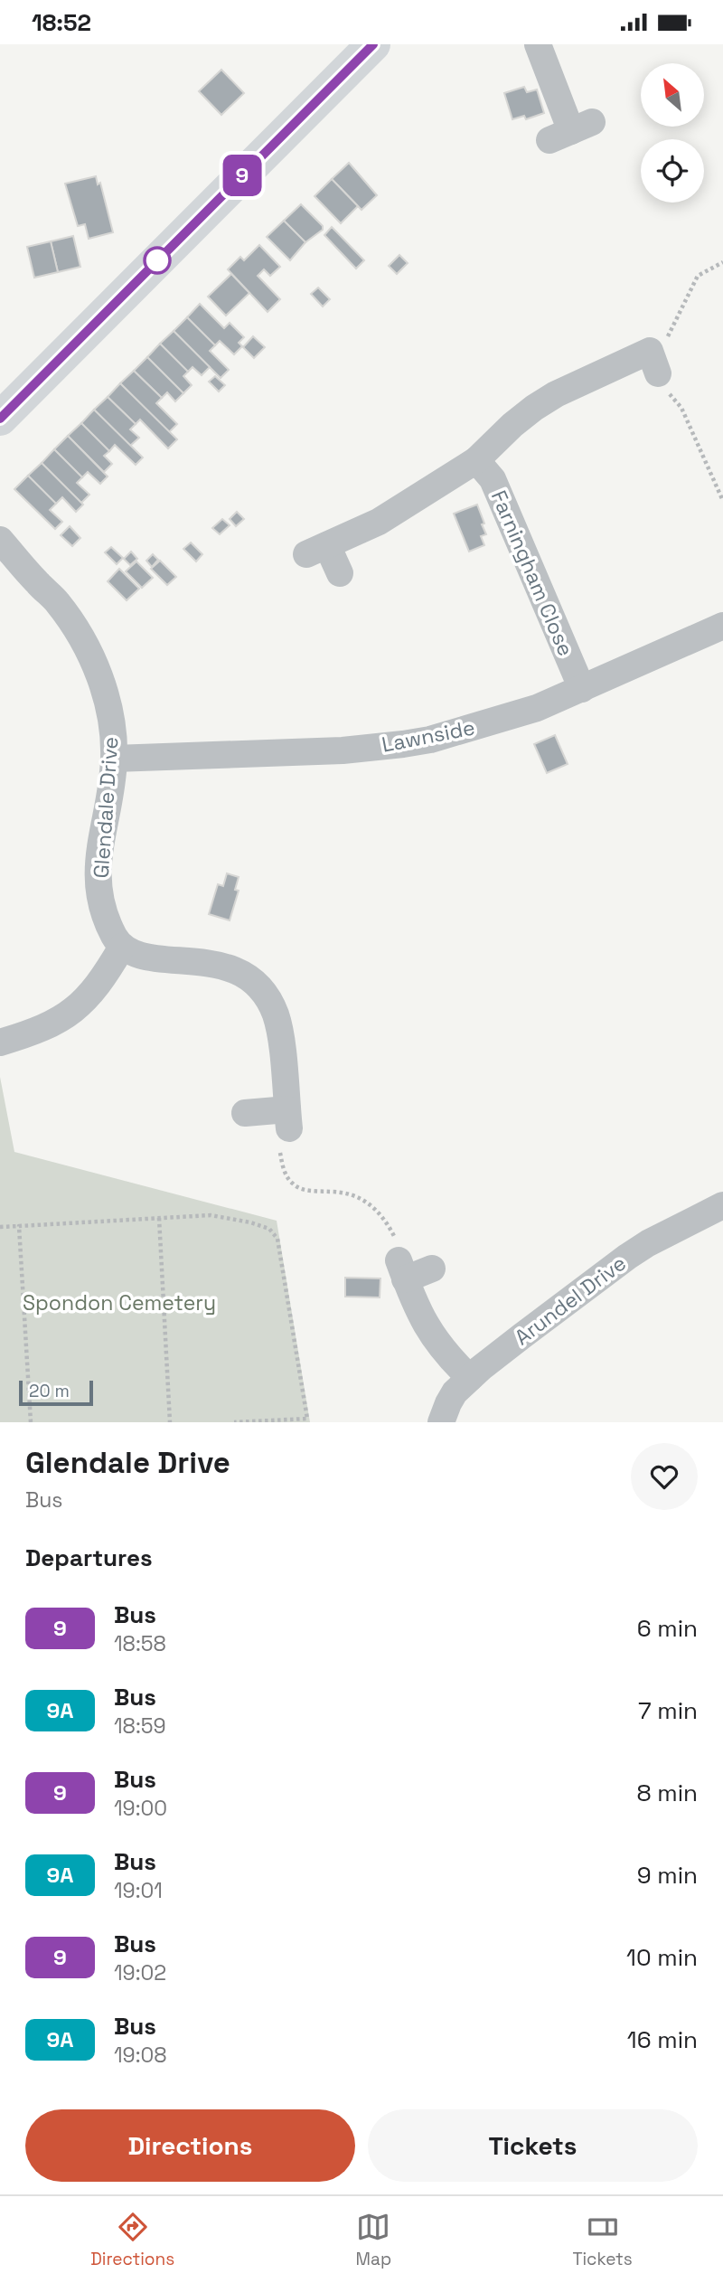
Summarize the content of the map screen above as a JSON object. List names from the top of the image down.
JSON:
{
  "streets": {
    "street": [
      "Farningham Close",
      "Lawnside",
      "Glendale Drive",
      "Arundel Drive"
    ]
  },
  "crossings": [
    ["Farningham Close", "Lawnside"],
    ["Lawnside", "Glendale Drive"]
  ],
  "parks": ["Spondon Cemetery"],
  "lines": ["bus line 9"],
  "scale_bar": "20 m",
  "north": "top left",
  "page": {
    "status": "18:52",
    "on_map": "9",
    "scale": "20 m",
    "heading": [
      ["Glendale Drive", "Bus"],
      "Departures"
    ],
    "list": [
      {
        "mark": "9",
        "name": "Bus",
        "note": "18:58",
        "value": "6 min"
      },
      {
        "mark": "9A",
        "name": "Bus",
        "note": "18:59",
        "value": "7 min"
      },
      {
        "mark": "9",
        "name": "Bus",
        "note": "19:00",
        "value": "8 min"
      },
      {
        "mark": "9A",
        "name": "Bus",
        "note": "19:01",
        "value": "9 min"
      },
      {
        "mark": "9",
        "name": "Bus",
        "note": "19:02",
        "value": "10 min"
      },
      {
        "mark": "9A",
        "name": "Bus",
        "note": "19:08",
        "value": "16 min"
      }
    ],
    "buttons": ["Directions", "Tickets"],
    "tabs": ["Directions", "Map", "Tickets"]
  }
}
